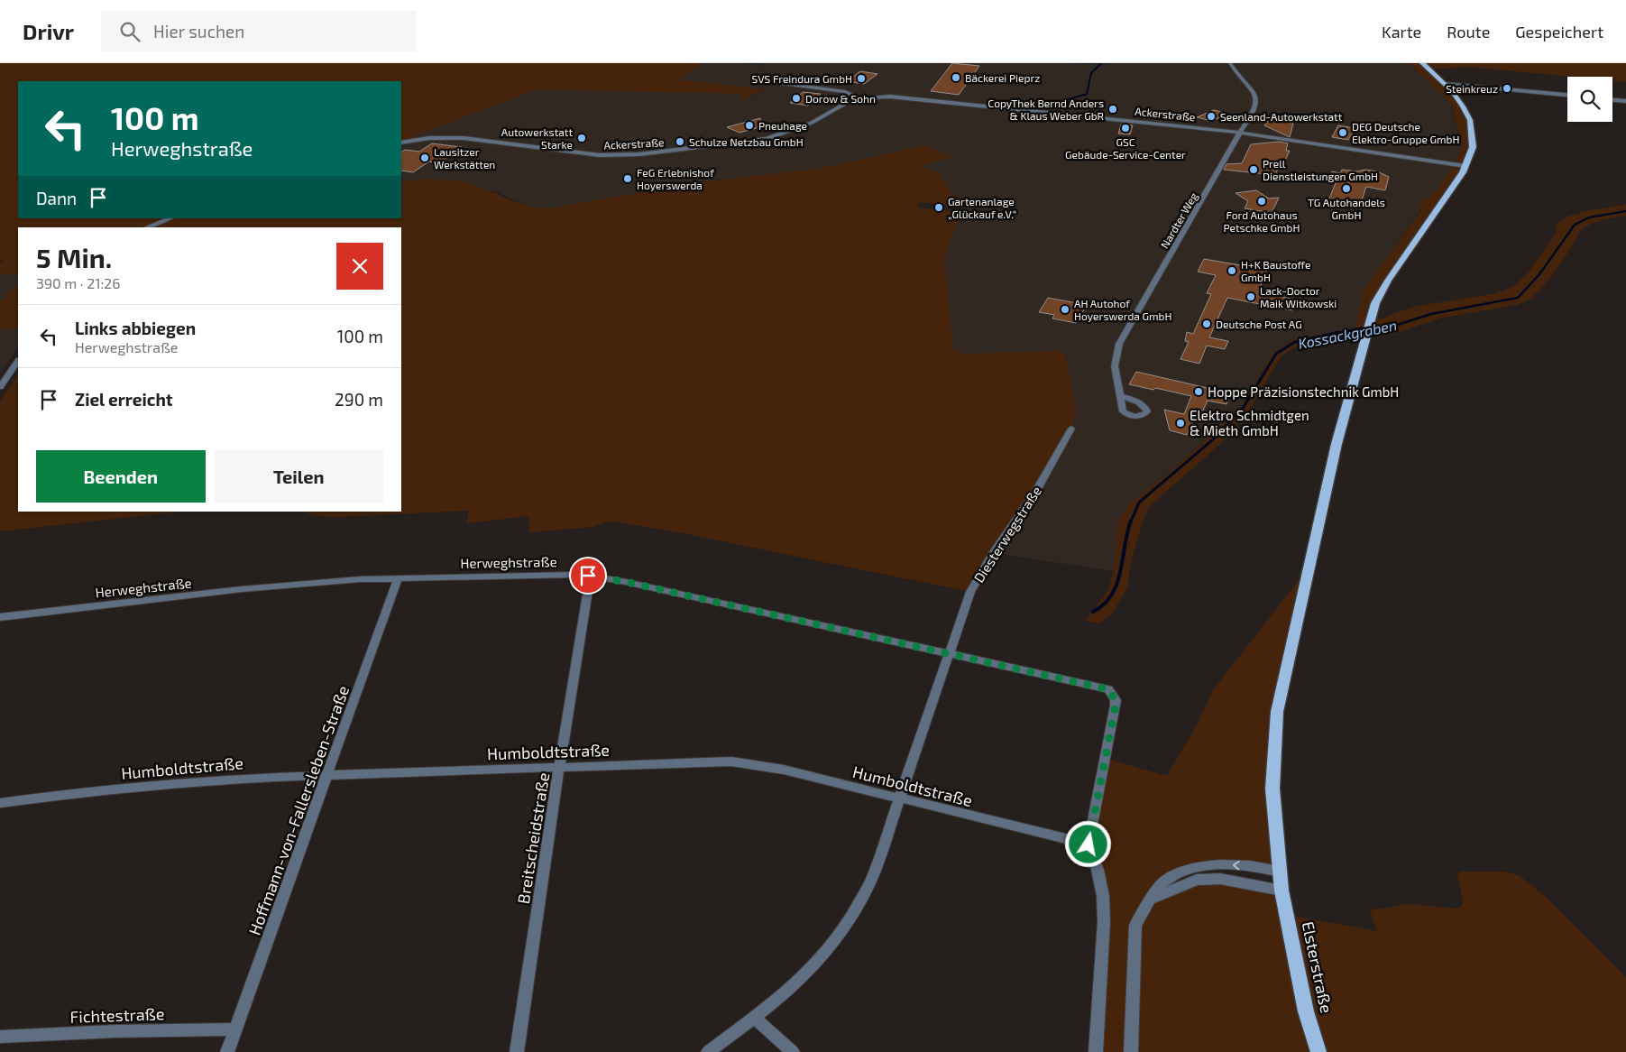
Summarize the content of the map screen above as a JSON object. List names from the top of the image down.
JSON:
{
  "streets": {
    "main road": ["Elsterstraße"],
    "street": [
      "Ackerstraße",
      "Nardter Weg",
      "Diesterwegstraße",
      "Herweghstraße",
      "Humboldtstraße",
      "Hoffmann-von-Fallersleben-Straße",
      "Breitscheidstraße",
      "Fichtestraße"
    ]
  },
  "crossings": [
    ["Ackerstraße", "Nardter Weg"],
    ["Ackerstraße", "Elsterstraße"],
    ["Diesterwegstraße", "Herweghstraße"],
    ["Diesterwegstraße", "Humboldtstraße"],
    ["Herweghstraße", "Humboldtstraße"],
    ["Herweghstraße", "Hoffmann-von-Fallersleben-Straße"],
    ["Herweghstraße", "Breitscheidstraße"],
    ["Humboldtstraße", "Hoffmann-von-Fallersleben-Straße"],
    ["Humboldtstraße", "Breitscheidstraße"],
    ["Hoffmann-von-Fallersleben-Straße", "Fichtestraße"]
  ],
  "water": ["Kossackgraben"],
  "places": [
    "Bäckerei Pieprz",
    "SVS Freindura GmbH",
    "Steinkreuz",
    "Dorow & Sohn",
    "CopyThek Bernd Anders & Klaus Weber GbR",
    "Seenland-Autowerkstatt",
    "Pneuhage",
    "GSC Gebäude-Service-Center",
    "DEG Deutsche Elektro-Gruppe GmbH",
    "Autowerkstatt Starke",
    "Schulze Netzbau GmbH",
    "Lausitzer Werkstätten",
    "Prell Dienstleistungen GmbH",
    "FeG Erlebnishof Hoyerswerda",
    "TG Autohandels GmbH",
    "Ford Autohaus Petschke GmbH",
    "Gartenanlage „Glückauf e.V.“",
    "H+K Baustoffe GmbH",
    "Lack-Doctor Maik Witkowski",
    "AH Autohof Hoyerswerda GmbH",
    "Deutsche Post AG",
    "Hoppe Präzisionstechnik GmbH",
    "Elektro Schmidtgen & Mieth GmbH"
  ],
  "page": {
    "header": "Drivr",
    "search": "Hier suchen",
    "nav": ["Karte", "Route", "Gespeichert"],
    "turn": ["100 m", "Herweghstraße"],
    "then": "Dann",
    "heading": ["5 Min.", "390 m · 21:26"],
    "list": [
      {
        "name": "Links abbiegen",
        "note": "Herweghstraße",
        "value": "100 m"
      },
      {
        "name": "Ziel erreicht",
        "value": "290 m"
      }
    ],
    "buttons": ["Beenden", "Teilen"]
  }
}
